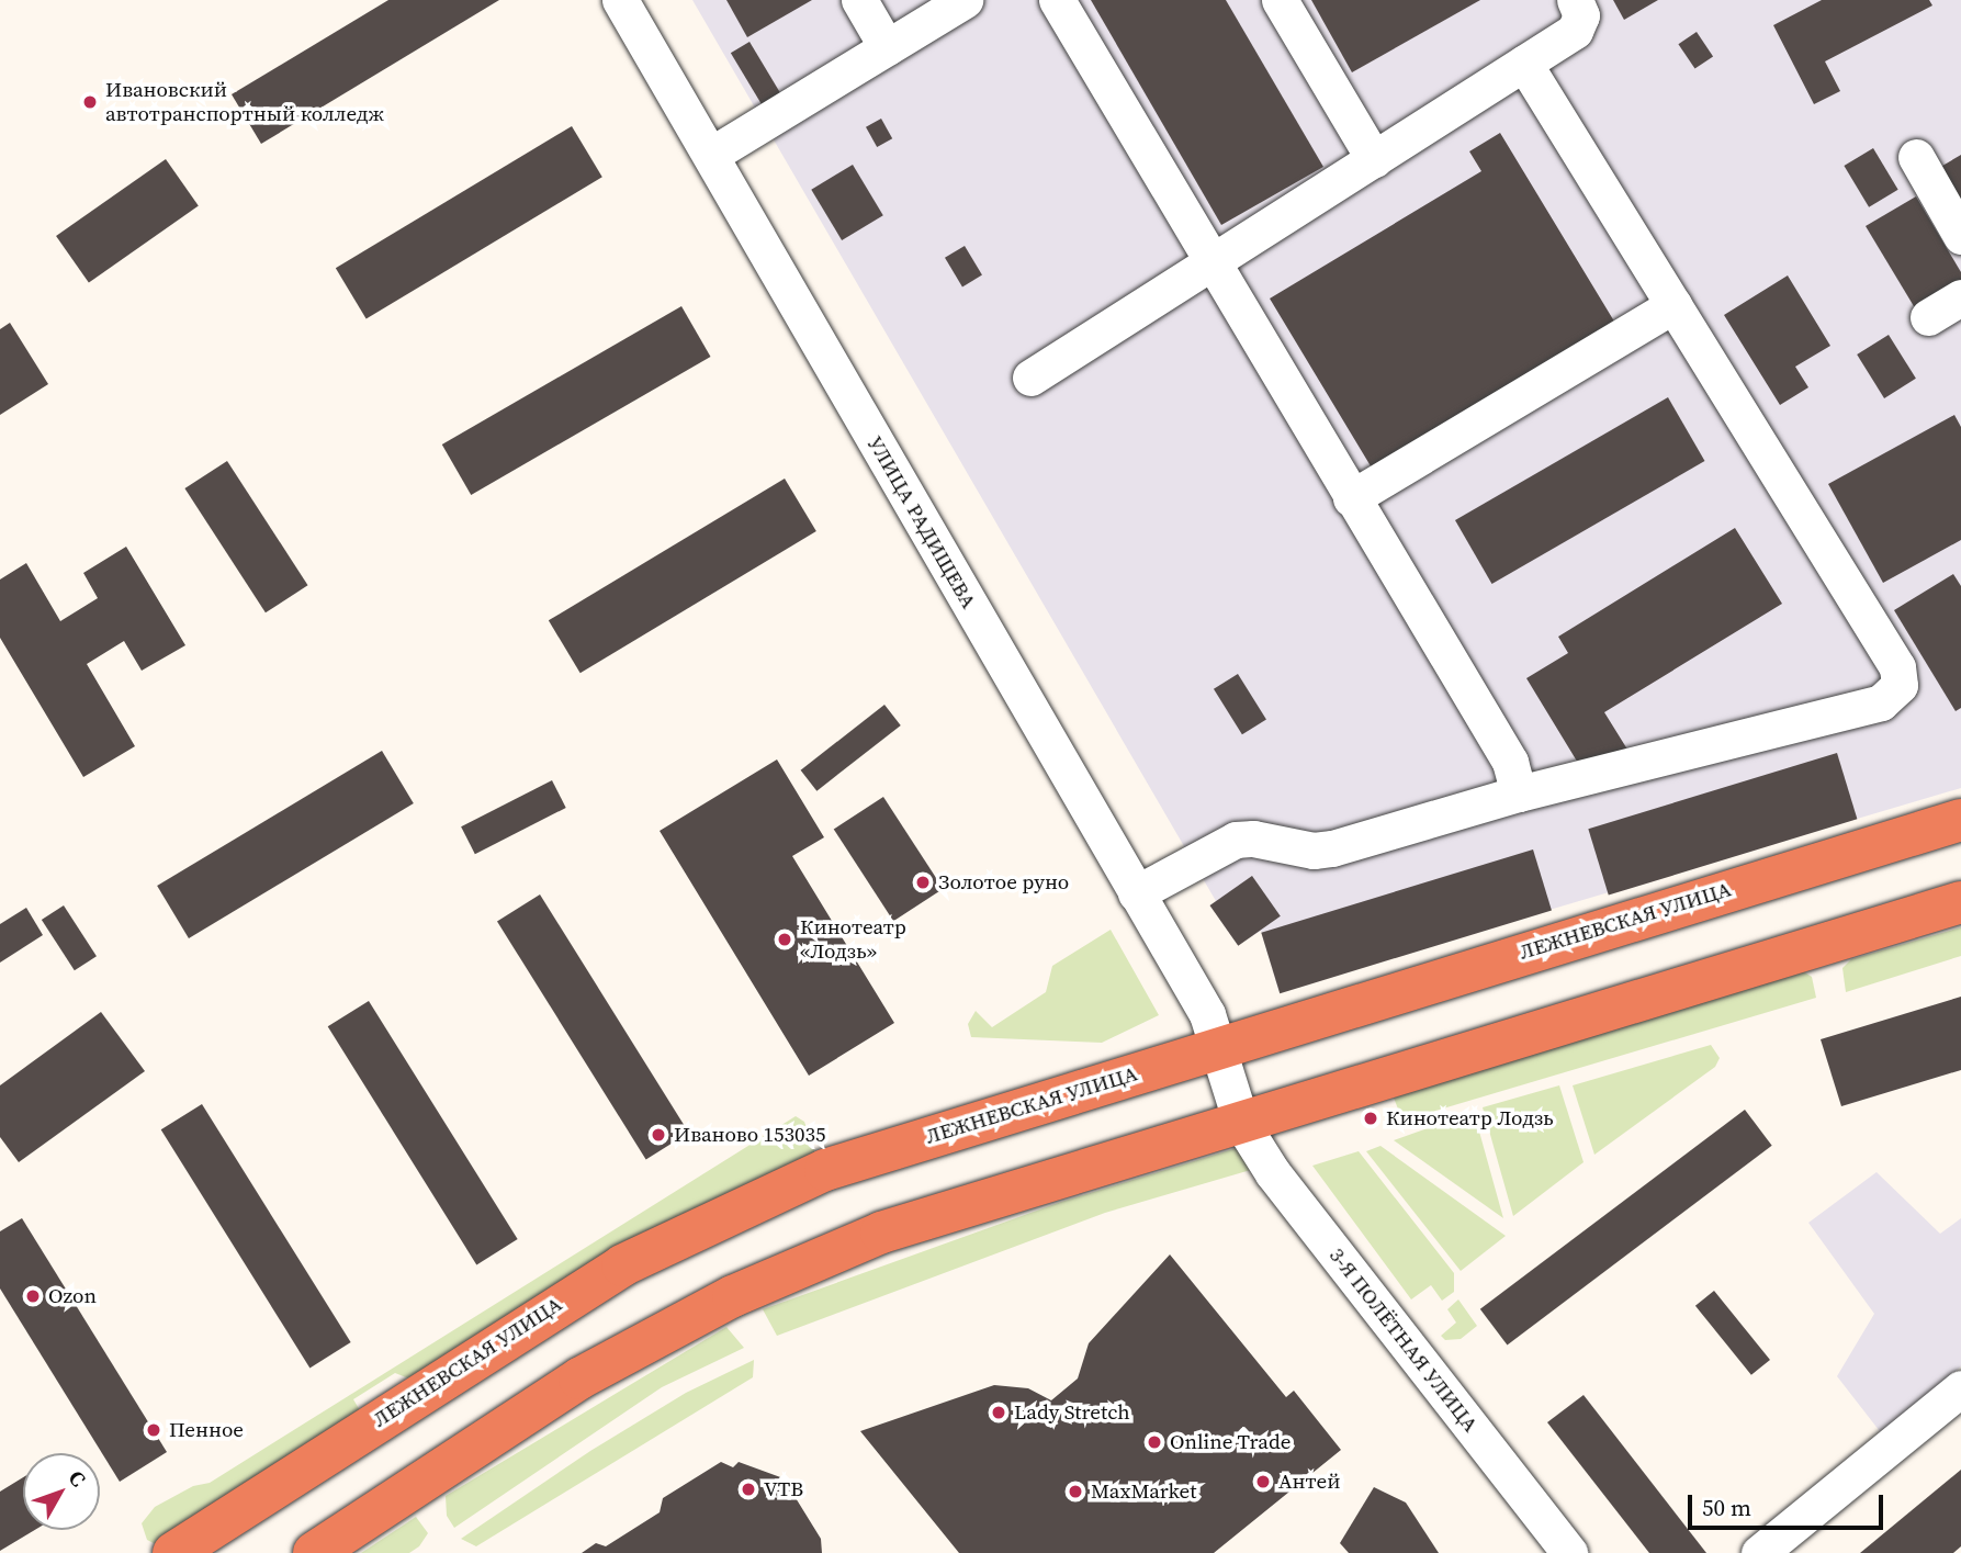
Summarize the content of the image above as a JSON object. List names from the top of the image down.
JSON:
{
  "streets": {
    "highway": ["ЛЕЖНЕВСКАЯ УЛИЦА"],
    "street": ["УЛИЦА РАДИЩЕВА", "3-Я ПОЛЁТНАЯ УЛИЦА"]
  },
  "crossings": [
    ["УЛИЦА РАДИЩЕВА", "ЛЕЖНЕВСКАЯ УЛИЦА"],
    ["УЛИЦА РАДИЩЕВА", "3-Я ПОЛЁТНАЯ УЛИЦА"],
    ["ЛЕЖНЕВСКАЯ УЛИЦА", "3-Я ПОЛЁТНАЯ УЛИЦА"]
  ],
  "places": [
    "Ивановский автотранспортный колледж",
    "Золотое руно",
    "Кинотеатр «Лодзь»",
    "Кинотеатр Лодзь",
    "Иваново 153035",
    "Ozon",
    "Lady Stretch",
    "Пенное",
    "Online Trade",
    "Антей",
    "VTB",
    "MaxMarket"
  ],
  "scale_bar": "50 m",
  "north": "top right"
}
